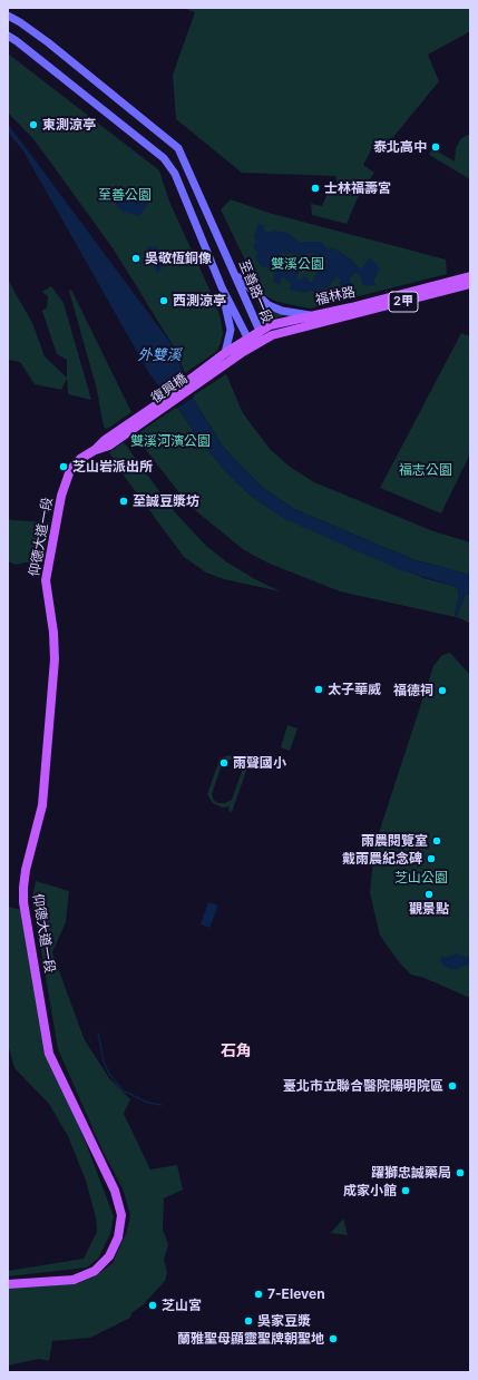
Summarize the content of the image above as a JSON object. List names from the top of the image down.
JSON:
{
  "streets": {
    "main road": [
      "至善路一段",
      "福林路",
      "2甲",
      "復興橋",
      "仰德大道一段"
    ]
  },
  "crossings": [
    ["至善路一段", "福林路"],
    ["福林路", "復興橋"],
    ["復興橋", "仰德大道一段"]
  ],
  "districts": ["石角"],
  "water": ["外雙溪"],
  "parks": [
    "至善公園",
    "雙溪公園",
    "雙溪河濱公園",
    "福志公園",
    "芝山公園"
  ],
  "places": [
    "東測涼亭",
    "泰北高中",
    "士林福壽宮",
    "吳敬恆銅像",
    "西測涼亭",
    "芝山岩派出所",
    "至誠豆漿坊",
    "太子華威",
    "福德祠",
    "雨聲國小",
    "雨農閱覽室",
    "戴雨農紀念碑",
    "觀景點",
    "臺北市立聯合醫院陽明院區",
    "躍獅忠誠藥局",
    "成家小館",
    "7-Eleven",
    "芝山宮",
    "吳家豆漿",
    "蘭雅聖母顯靈聖牌朝聖地"
  ]
}
